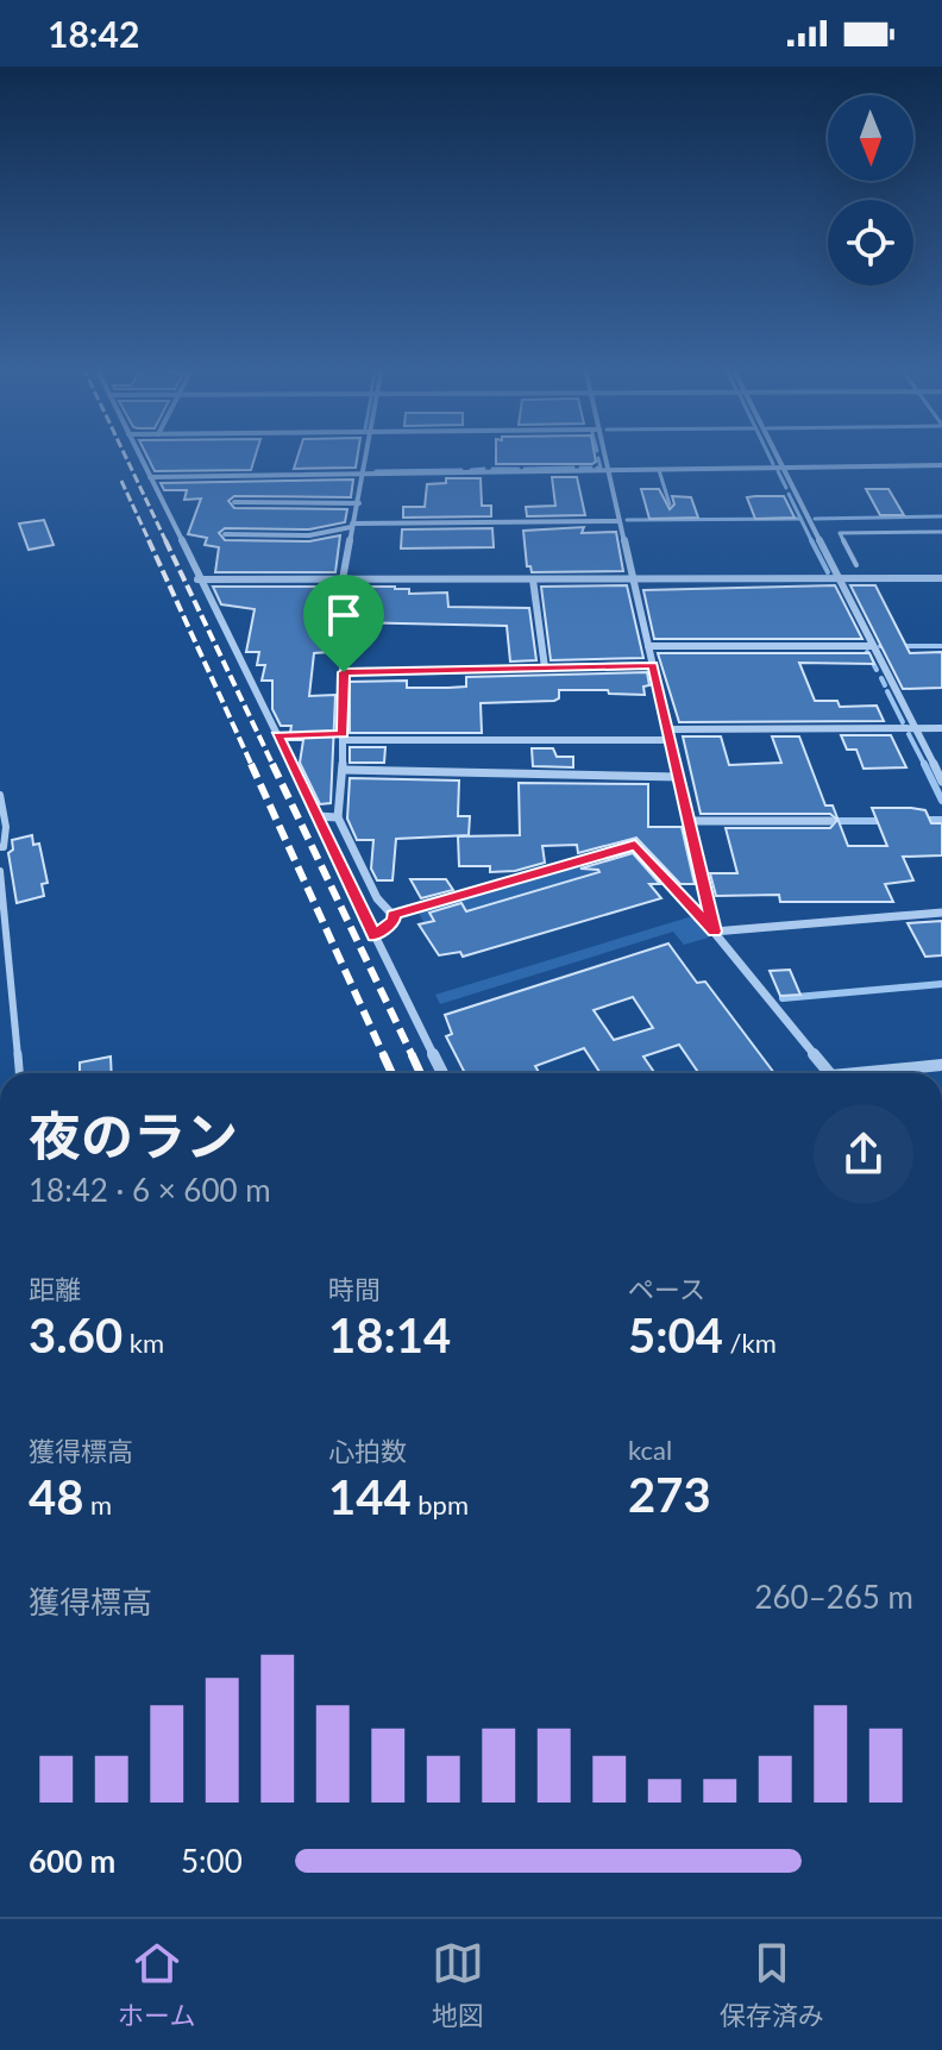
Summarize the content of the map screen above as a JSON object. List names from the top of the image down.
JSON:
{
  "north": "bottom",
  "page": {
    "status": "18:42",
    "heading": ["夜のラン", "18:42 · 6 × 600 m"],
    "stats": [
      ["距離", "3.60 km"],
      ["時間", "18:14"],
      ["ペース", "5:04 /km"],
      ["獲得標高", "48 m"],
      ["心拍数", "144 bpm"],
      ["kcal", "273"]
    ],
    "chart": ["獲得標高", "260–265 m"],
    "list": [
      {
        "name": "600 m",
        "note": "5:00"
      }
    ],
    "tabs": ["ホーム", "地図", "保存済み"]
  }
}
